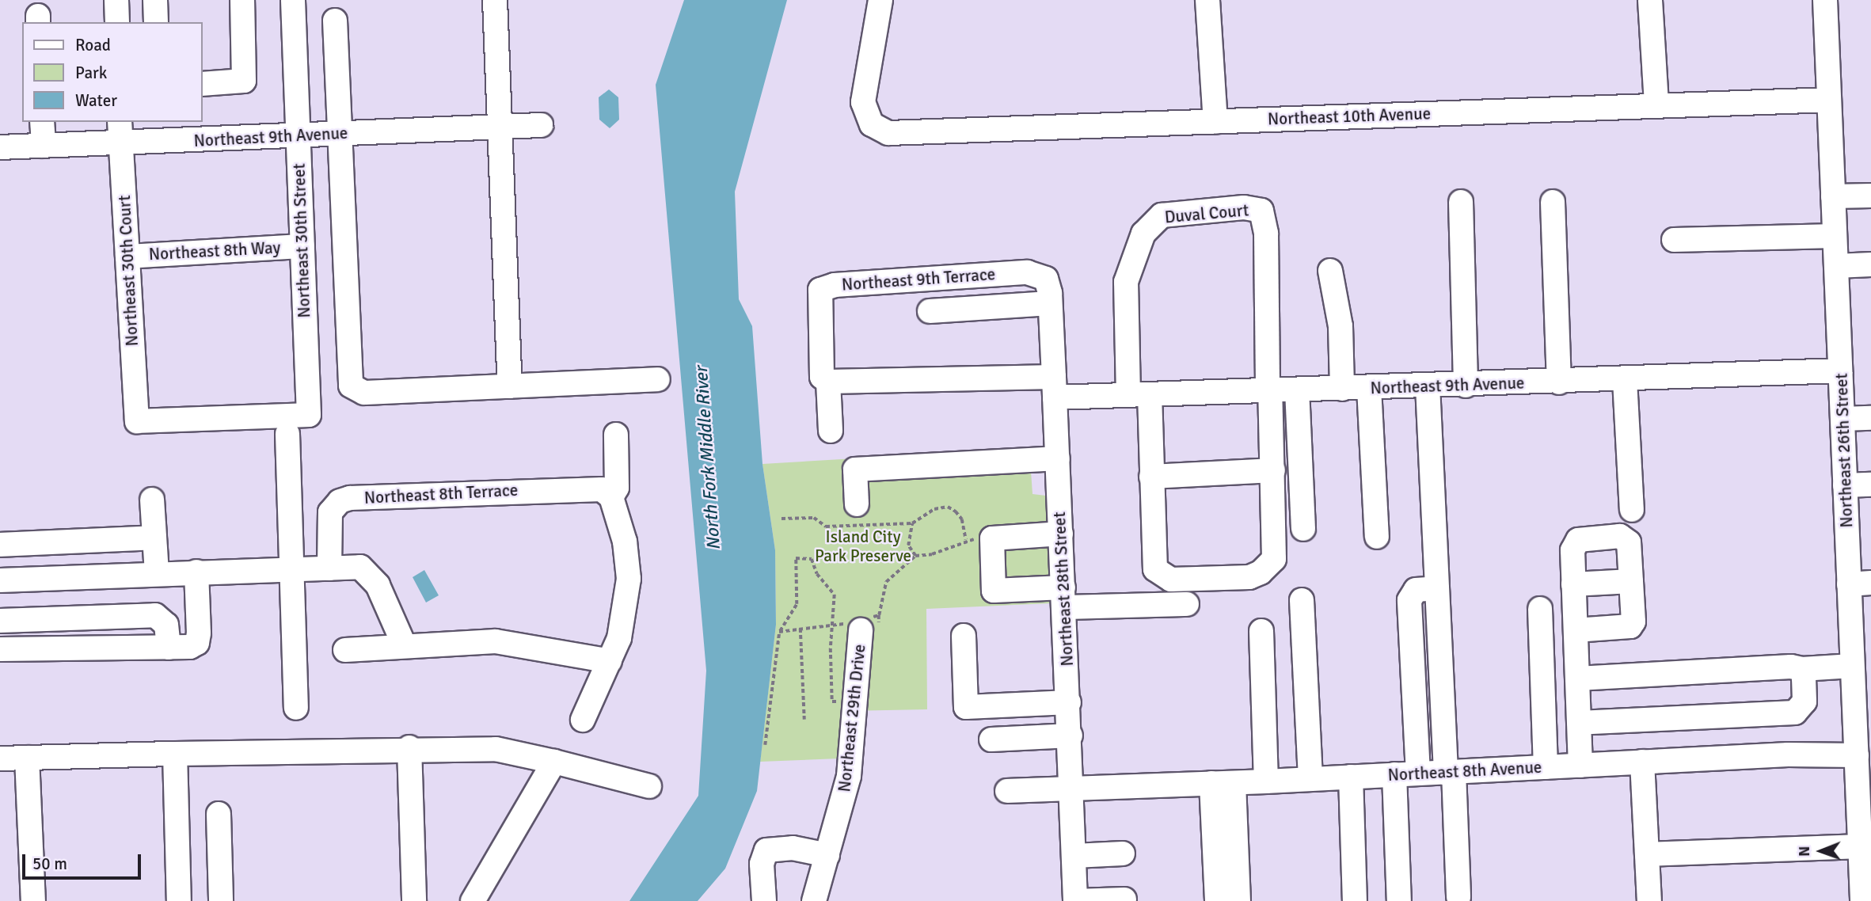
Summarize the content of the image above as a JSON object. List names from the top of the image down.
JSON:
{
  "streets": {
    "street": [
      "Northeast 10th Avenue",
      "Northeast 9th Avenue",
      "Duval Court",
      "Northeast 30th Street",
      "Northeast 8th Way",
      "Northeast 30th Court",
      "Northeast 9th Terrace",
      "Northeast 26th Street",
      "Northeast 8th Terrace",
      "Northeast 28th Street",
      "Northeast 29th Drive",
      "Northeast 8th Avenue"
    ]
  },
  "crossings": [
    ["Northeast 10th Avenue", "Northeast 26th Street"],
    ["Northeast 9th Avenue", "Duval Court"],
    ["Northeast 9th Avenue", "Northeast 30th Street"],
    ["Northeast 9th Avenue", "Northeast 30th Court"],
    ["Northeast 9th Avenue", "Northeast 26th Street"],
    ["Northeast 9th Avenue", "Northeast 28th Street"],
    ["Northeast 30th Street", "Northeast 8th Way"],
    ["Northeast 30th Street", "Northeast 30th Court"],
    ["Northeast 8th Way", "Northeast 30th Court"],
    ["Northeast 9th Terrace", "Northeast 28th Street"],
    ["Northeast 26th Street", "Northeast 8th Avenue"],
    ["Northeast 28th Street", "Northeast 8th Avenue"]
  ],
  "water": ["North Fork Middle River"],
  "parks": ["Island City Park Preserve"],
  "legend": ["Road", "Park", "Water"],
  "scale_bar": "50 m",
  "north": "left"
}
